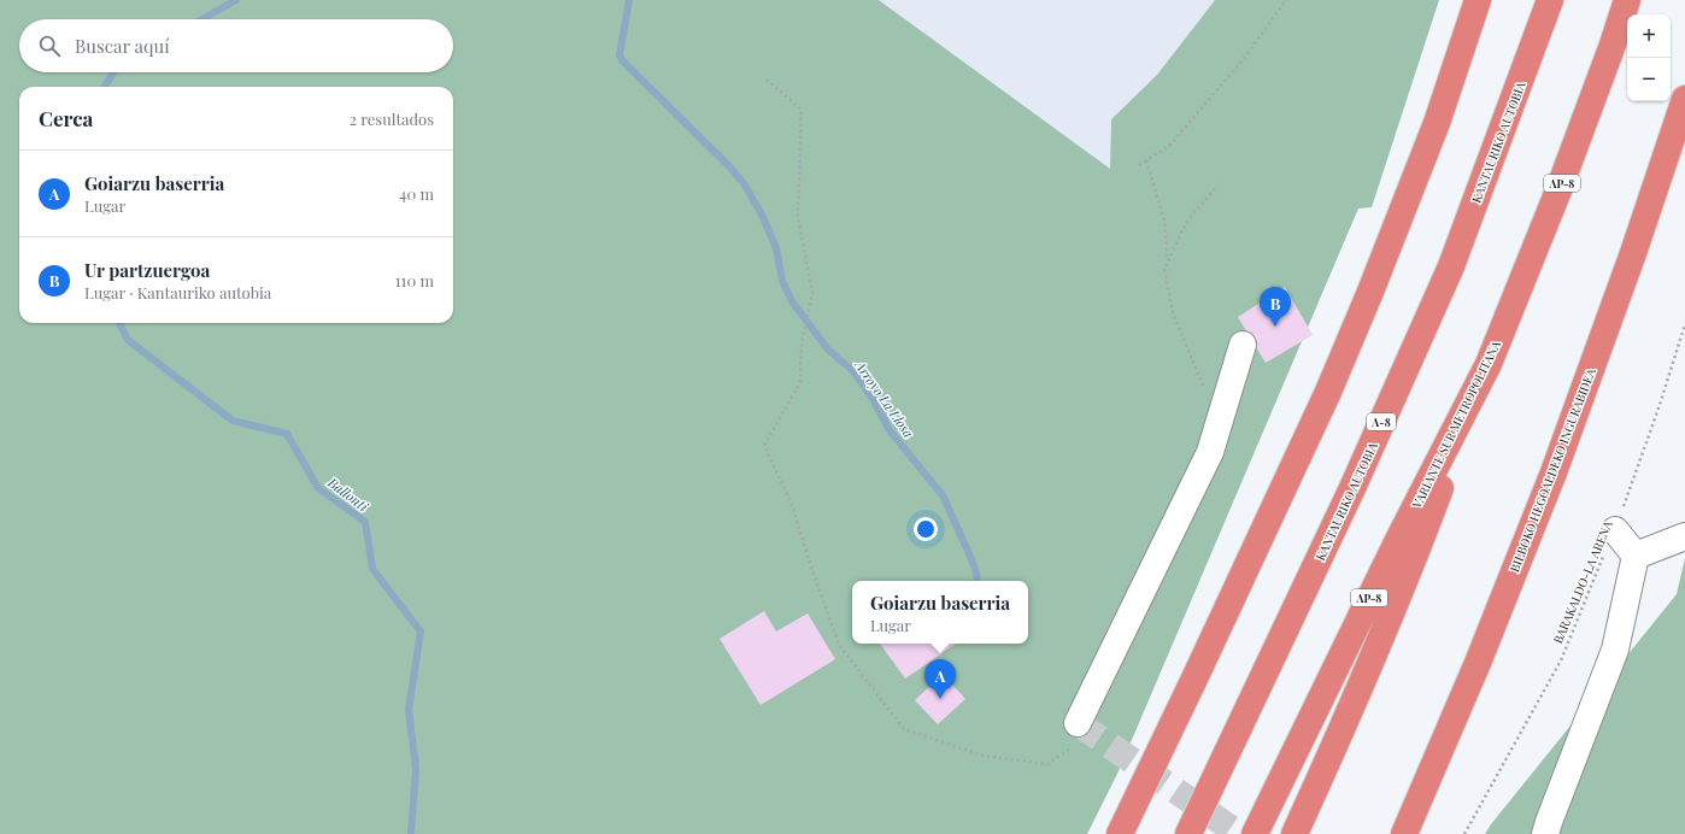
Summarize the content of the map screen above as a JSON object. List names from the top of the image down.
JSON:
{
  "streets": {
    "highway": [
      "KANTAURIKO AUTOBIA",
      "AP-8",
      "A-8",
      "VARIANTE SUR METROPOLITANA",
      "BILBOKO HEGOALDEKO INGURABIDEA"
    ],
    "path": ["BARAKALDO-LA ARENA"]
  },
  "water": ["Arroyo La Llosa", "Ballonti"],
  "page": {
    "map_buttons": ["+", "−"],
    "search": "Buscar aquí",
    "heading": ["Cerca", "2 resultados"],
    "list": [
      {
        "mark": "A",
        "name": "Goiarzu baserria",
        "note": "Lugar",
        "value": "40 m"
      },
      {
        "mark": "B",
        "name": "Ur partzuergoa",
        "note": "Lugar · Kantauriko autobia",
        "value": "110 m"
      }
    ],
    "pins": ["B", "A"],
    "popup": ["Goiarzu baserria", "Lugar"]
  }
}
